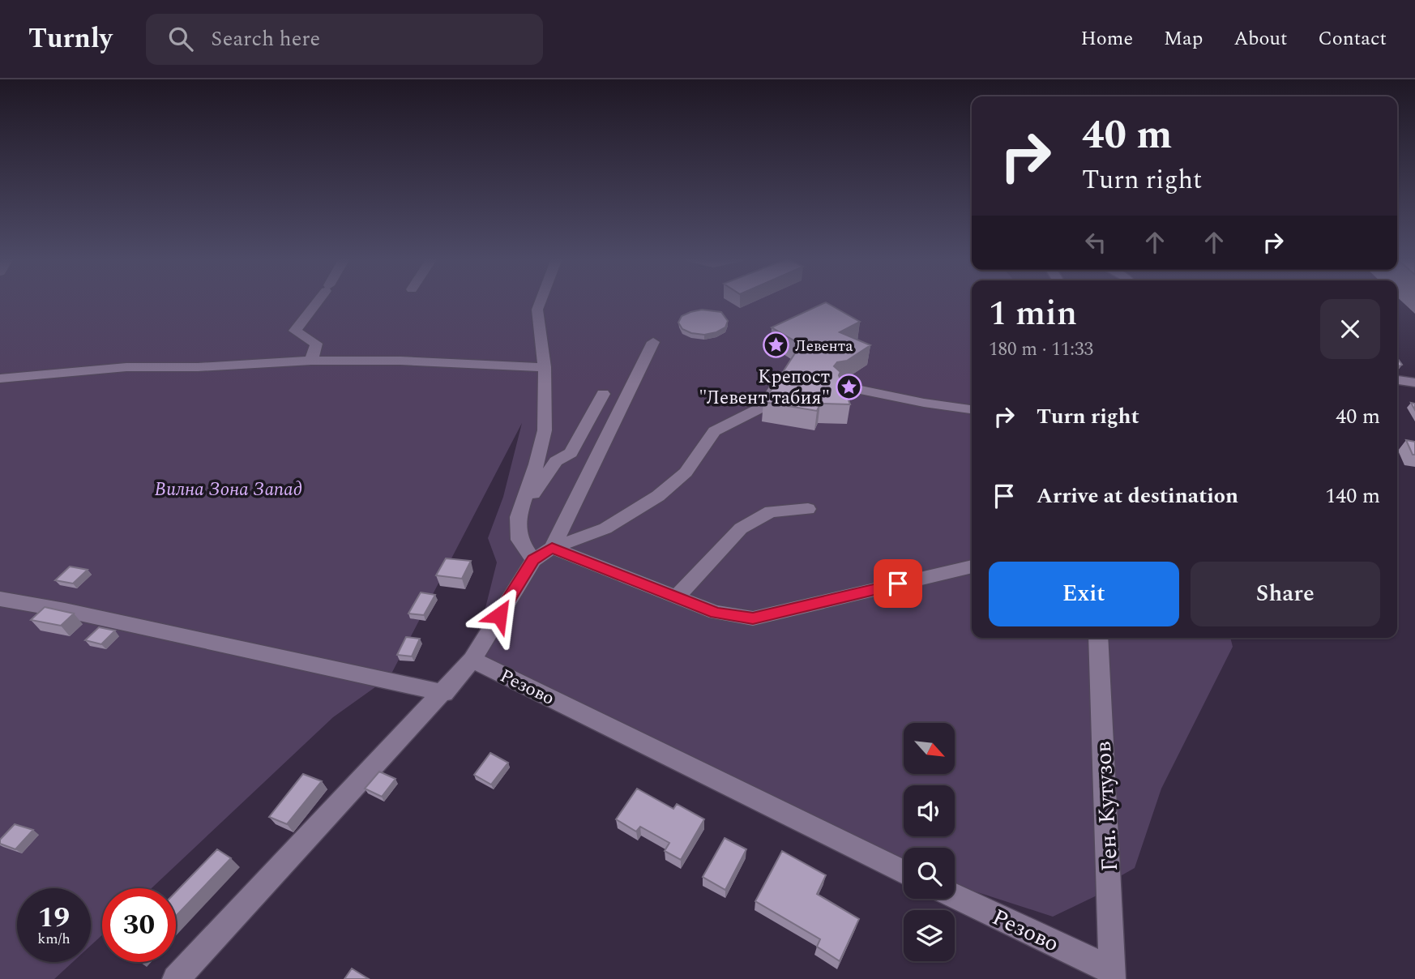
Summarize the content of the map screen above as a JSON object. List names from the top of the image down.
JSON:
{
  "streets": {
    "street": ["Резово", "Ген. Кутузов"]
  },
  "crossings": [
    ["Резово", "Ген. Кутузов"]
  ],
  "parks": ["Вилна Зона Запад"],
  "places": {
    "place": ["Левента", "Крепост \"Левент табия\""]
  },
  "north": "bottom right",
  "page": {
    "header": "Turnly",
    "search": "Search here",
    "nav": [
      "Home",
      "Map",
      "About",
      "Contact"
    ],
    "turn": ["40 m", "Turn right"],
    "heading": ["1 min", "180 m · 11:33"],
    "list": [
      {
        "name": "Turn right",
        "value": "40 m"
      },
      {
        "name": "Arrive at destination",
        "value": "140 m"
      }
    ],
    "buttons": ["Exit", "Share"],
    "speed": "19 km/h",
    "limit": "30"
  }
}
